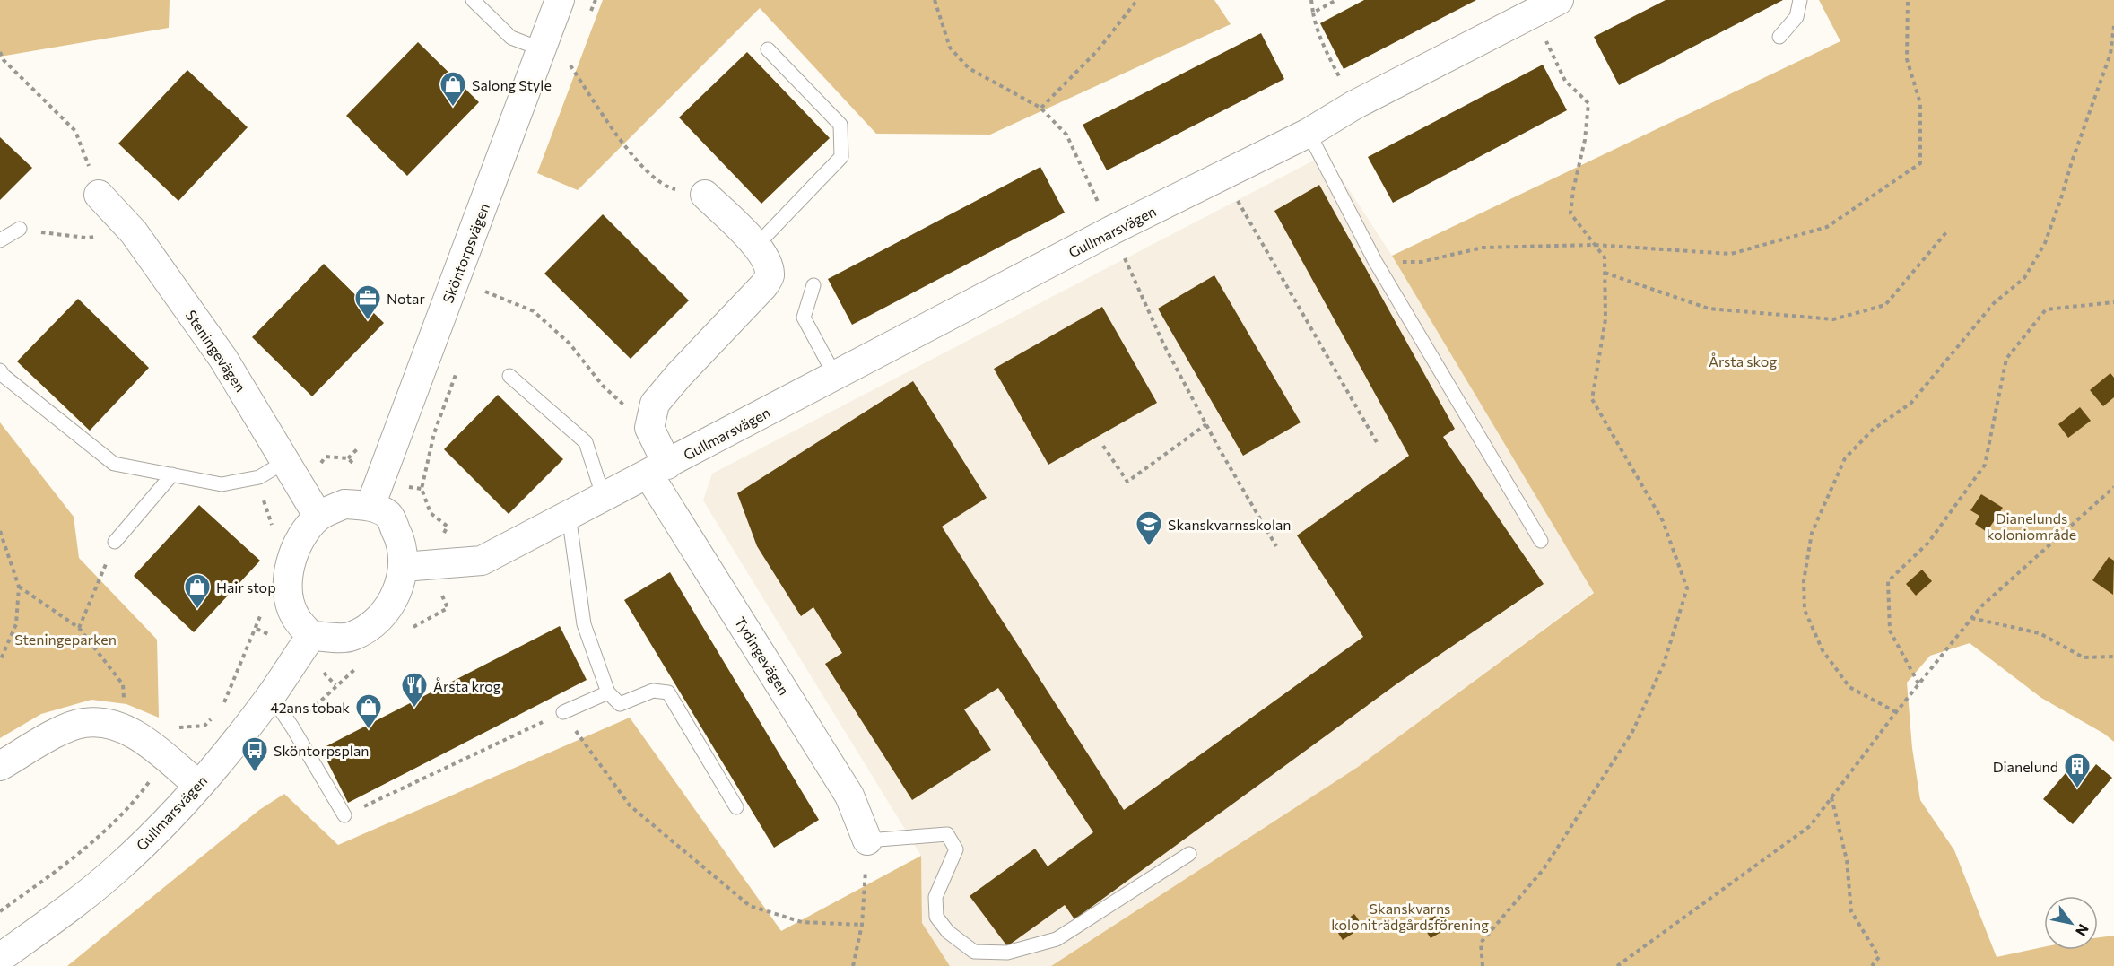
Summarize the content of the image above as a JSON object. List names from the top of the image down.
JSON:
{
  "streets": {
    "street": [
      "Gullmarsvägen",
      "Sköntorpsvägen",
      "Steningevägen",
      "Tydingevägen"
    ]
  },
  "crossings": [
    ["Gullmarsvägen", "Sköntorpsvägen"],
    ["Gullmarsvägen", "Steningevägen"],
    ["Gullmarsvägen", "Tydingevägen"],
    ["Sköntorpsvägen", "Steningevägen"]
  ],
  "parks": [
    "Årsta skog",
    "Dianelunds koloniområde",
    "Steningeparken",
    "Skanskvarns koloniträdgårdsförening"
  ],
  "places": {
    "shop": ["Salong Style", "Hair stop", "42ans tobak"],
    "office": ["Notar"],
    "school or university": ["Skanskvarnsskolan"],
    "restaurant": ["Årsta krog"],
    "bus stop": ["Sköntorpsplan"],
    "building": ["Dianelund"]
  },
  "north": "bottom right"
}
